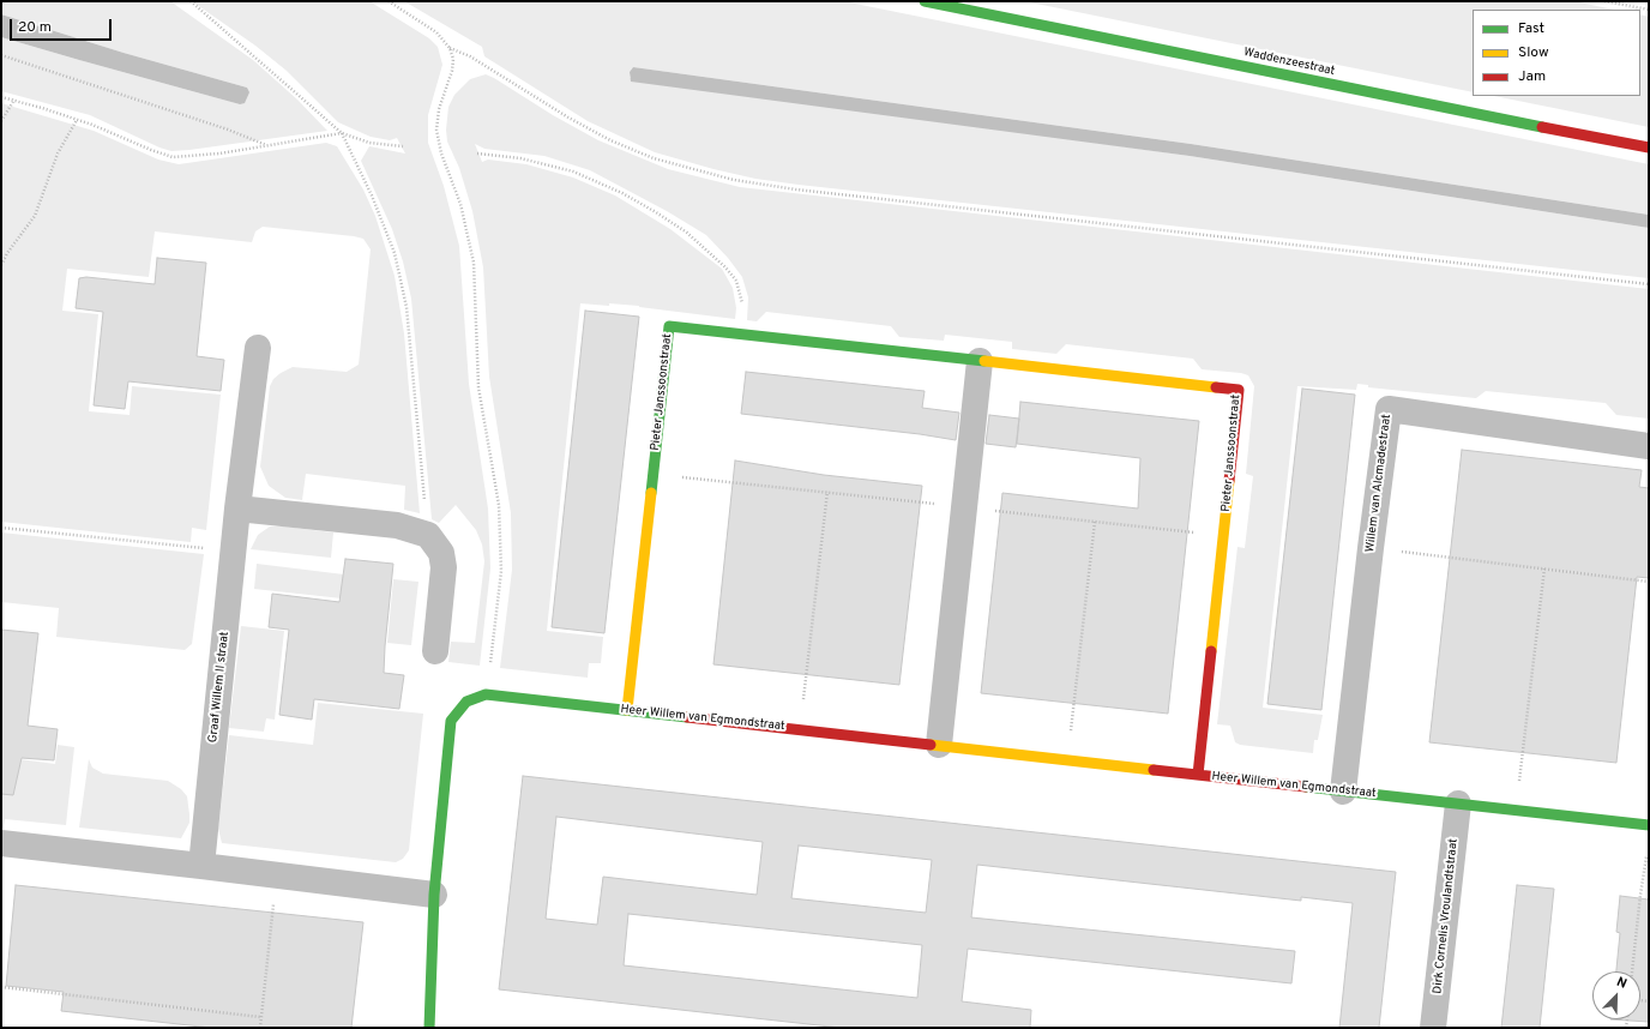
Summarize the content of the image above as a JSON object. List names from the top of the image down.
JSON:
{
  "streets": {
    "street": [
      "Waddenzeestraat",
      "Pieter Janssoonstraat",
      "Willem van Alcmadestraat",
      "Graaf Willem II straat",
      "Heer Willem van Egmondstraat",
      "Dirk Cornelis Vroulandtstraat"
    ]
  },
  "crossings": [
    ["Pieter Janssoonstraat", "Heer Willem van Egmondstraat"],
    ["Willem van Alcmadestraat", "Heer Willem van Egmondstraat"],
    ["Heer Willem van Egmondstraat", "Dirk Cornelis Vroulandtstraat"]
  ],
  "legend": ["Fast", "Slow", "Jam"],
  "scale_bar": "20 m",
  "north": "top right"
}
